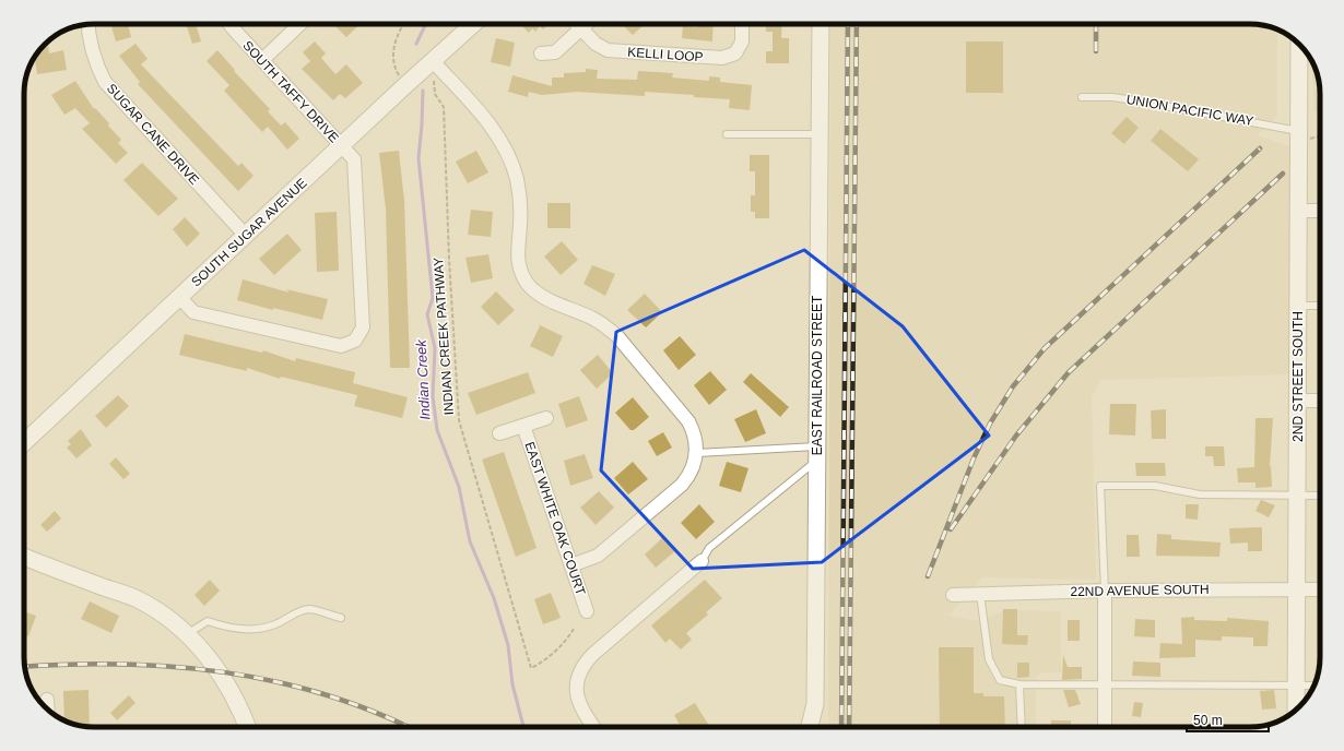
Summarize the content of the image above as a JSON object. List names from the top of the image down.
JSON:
{
  "streets": {
    "street": [
      "KELLI LOOP",
      "SOUTH TAFFY DRIVE",
      "SUGAR CANE DRIVE",
      "SOUTH SUGAR AVENUE",
      "EAST RAILROAD STREET",
      "2ND STREET SOUTH",
      "EAST WHITE OAK COURT",
      "22ND AVENUE SOUTH"
    ],
    "lane": ["UNION PACIFIC WAY"],
    "path": ["INDIAN CREEK PATHWAY"]
  },
  "crossings": [
    ["SOUTH TAFFY DRIVE", "SOUTH SUGAR AVENUE"],
    ["UNION PACIFIC WAY", "2ND STREET SOUTH"],
    ["SUGAR CANE DRIVE", "SOUTH SUGAR AVENUE"],
    ["SOUTH SUGAR AVENUE", "INDIAN CREEK PATHWAY"],
    ["2ND STREET SOUTH", "22ND AVENUE SOUTH"]
  ],
  "water": ["Indian Creek"],
  "scale_bar": "50 m"
}
